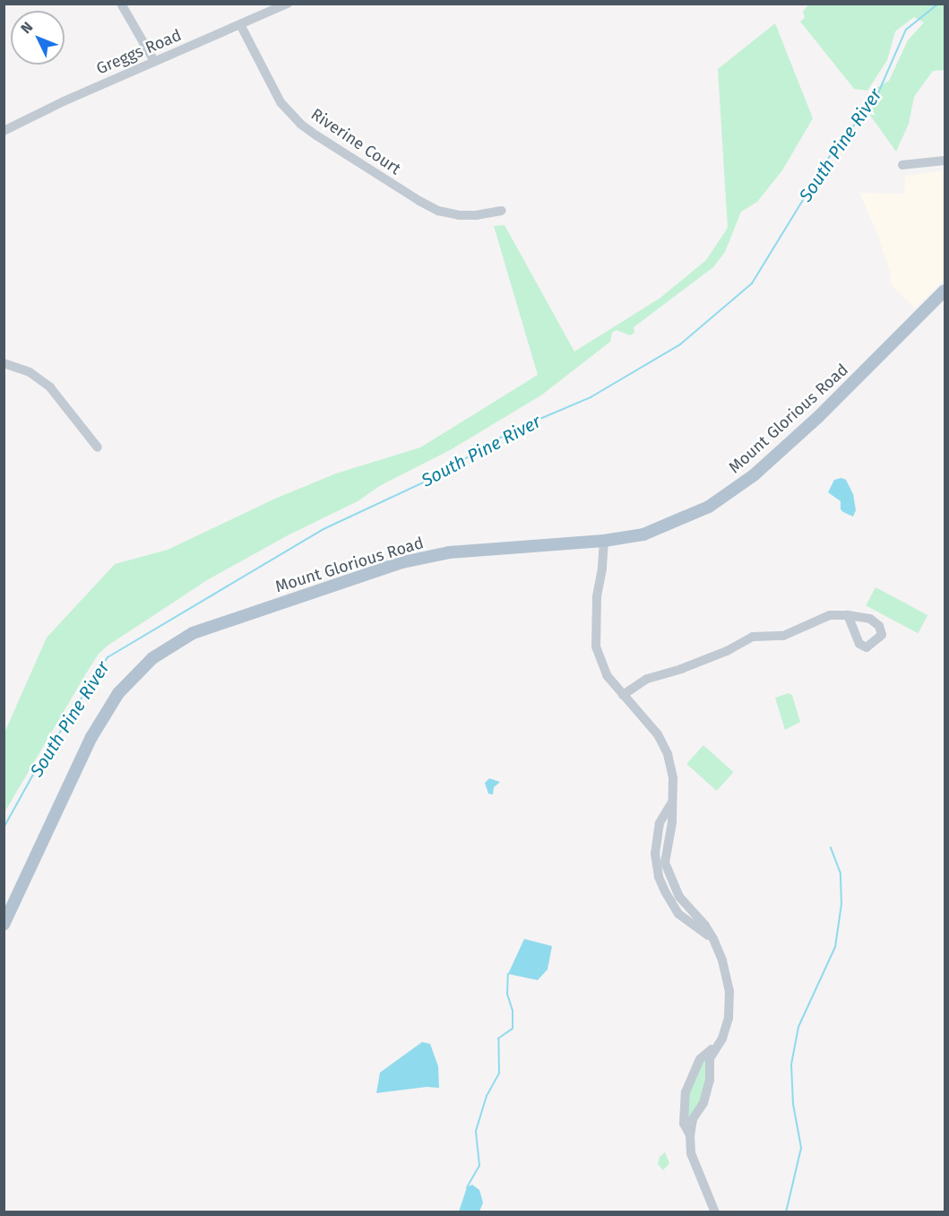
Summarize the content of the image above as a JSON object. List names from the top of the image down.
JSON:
{
  "streets": {
    "main road": ["Mount Glorious Road"],
    "street": ["Greggs Road", "Riverine Court"]
  },
  "crossings": [
    ["Greggs Road", "Riverine Court"]
  ],
  "water": ["South Pine River"],
  "north": "top left"
}
